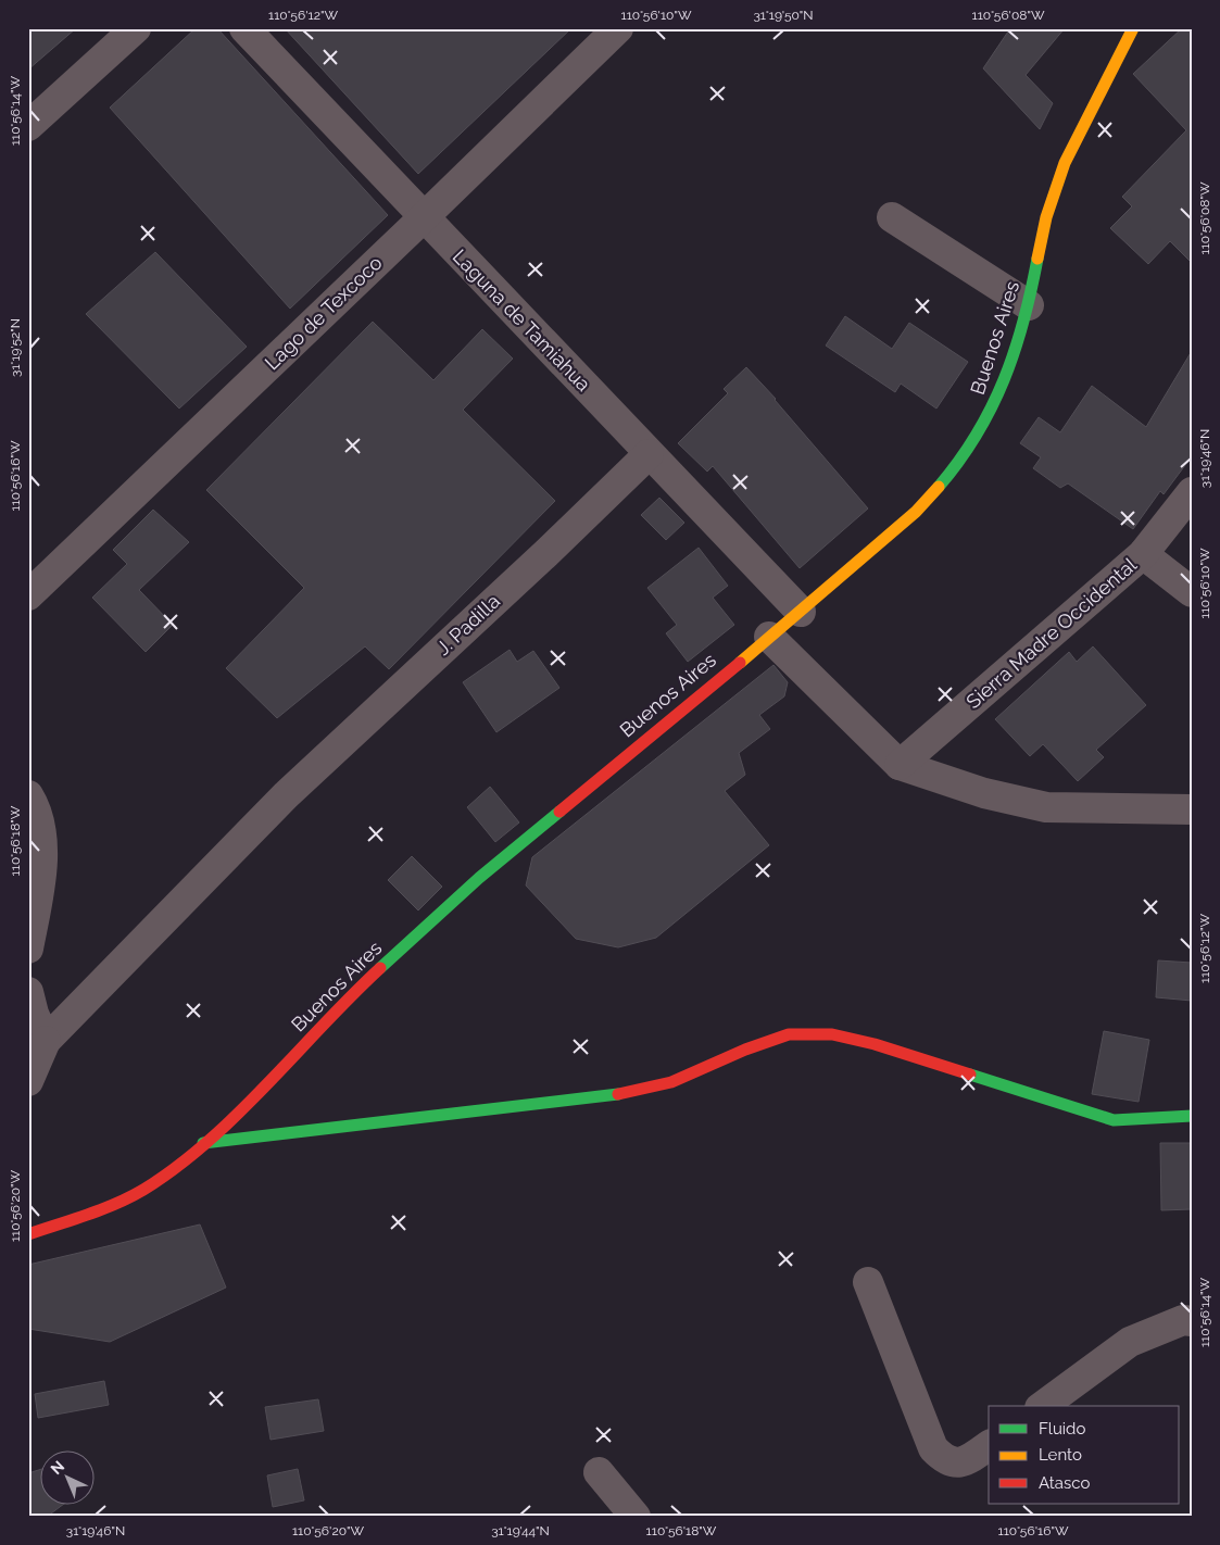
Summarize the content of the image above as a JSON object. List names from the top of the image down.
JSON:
{
  "streets": {
    "street": [
      "Lago de Texcoco",
      "Laguna de Tamiahua",
      "Buenos Aires",
      "J. Padilla",
      "Sierra Madre Occidental"
    ]
  },
  "crossings": [
    ["Lago de Texcoco", "Laguna de Tamiahua"],
    ["Laguna de Tamiahua", "Buenos Aires"],
    ["Laguna de Tamiahua", "J. Padilla"]
  ],
  "legend": ["Fluido", "Lento", "Atasco"],
  "north": "top left",
  "coordinates": [
    "110°56'12\"W",
    "110°56'10\"W",
    "31°19'50\"N",
    "110°56'08\"W",
    "110°56'14\"W",
    "31°19'52\"N",
    "31°19'46\"N",
    "110°56'16\"W",
    "110°56'18\"W",
    "110°56'20\"W",
    "31°19'44\"N"
  ]
}
